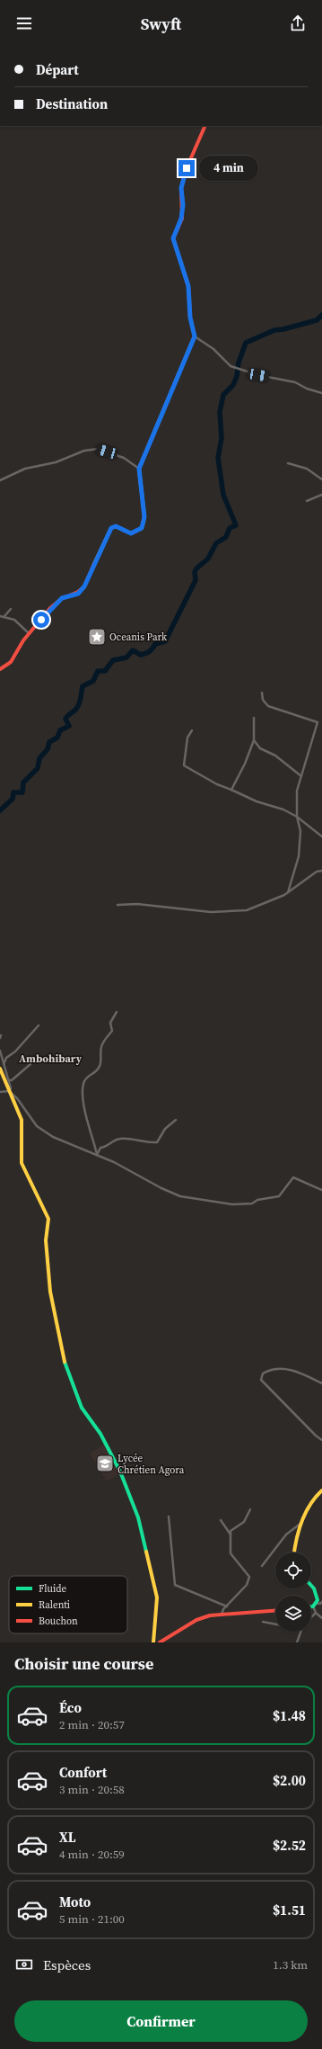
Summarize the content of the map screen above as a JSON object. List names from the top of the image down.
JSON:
{
  "districts": ["Ambohibary"],
  "places": {
    "place": ["Oceanis Park"],
    "school or university": ["Lycée Chrétien Agora"]
  },
  "legend": ["Fluide", "Ralenti", "Bouchon"],
  "page": {
    "header": "Swyft",
    "banner": ["Départ", "Destination"],
    "bubble": "4 min",
    "heading": "Choisir une course",
    "list": [
      {
        "name": "Éco",
        "note": "2 min · 20:57",
        "value": "$1.48"
      },
      {
        "name": "Confort",
        "note": "3 min · 20:58",
        "value": "$2.00"
      },
      {
        "name": "XL",
        "note": "4 min · 20:59",
        "value": "$2.52"
      },
      {
        "name": "Moto",
        "note": "5 min · 21:00",
        "value": "$1.51"
      }
    ],
    "pay": ["Espèces", "1.3 km"],
    "buttons": "Confirmer"
  }
}
